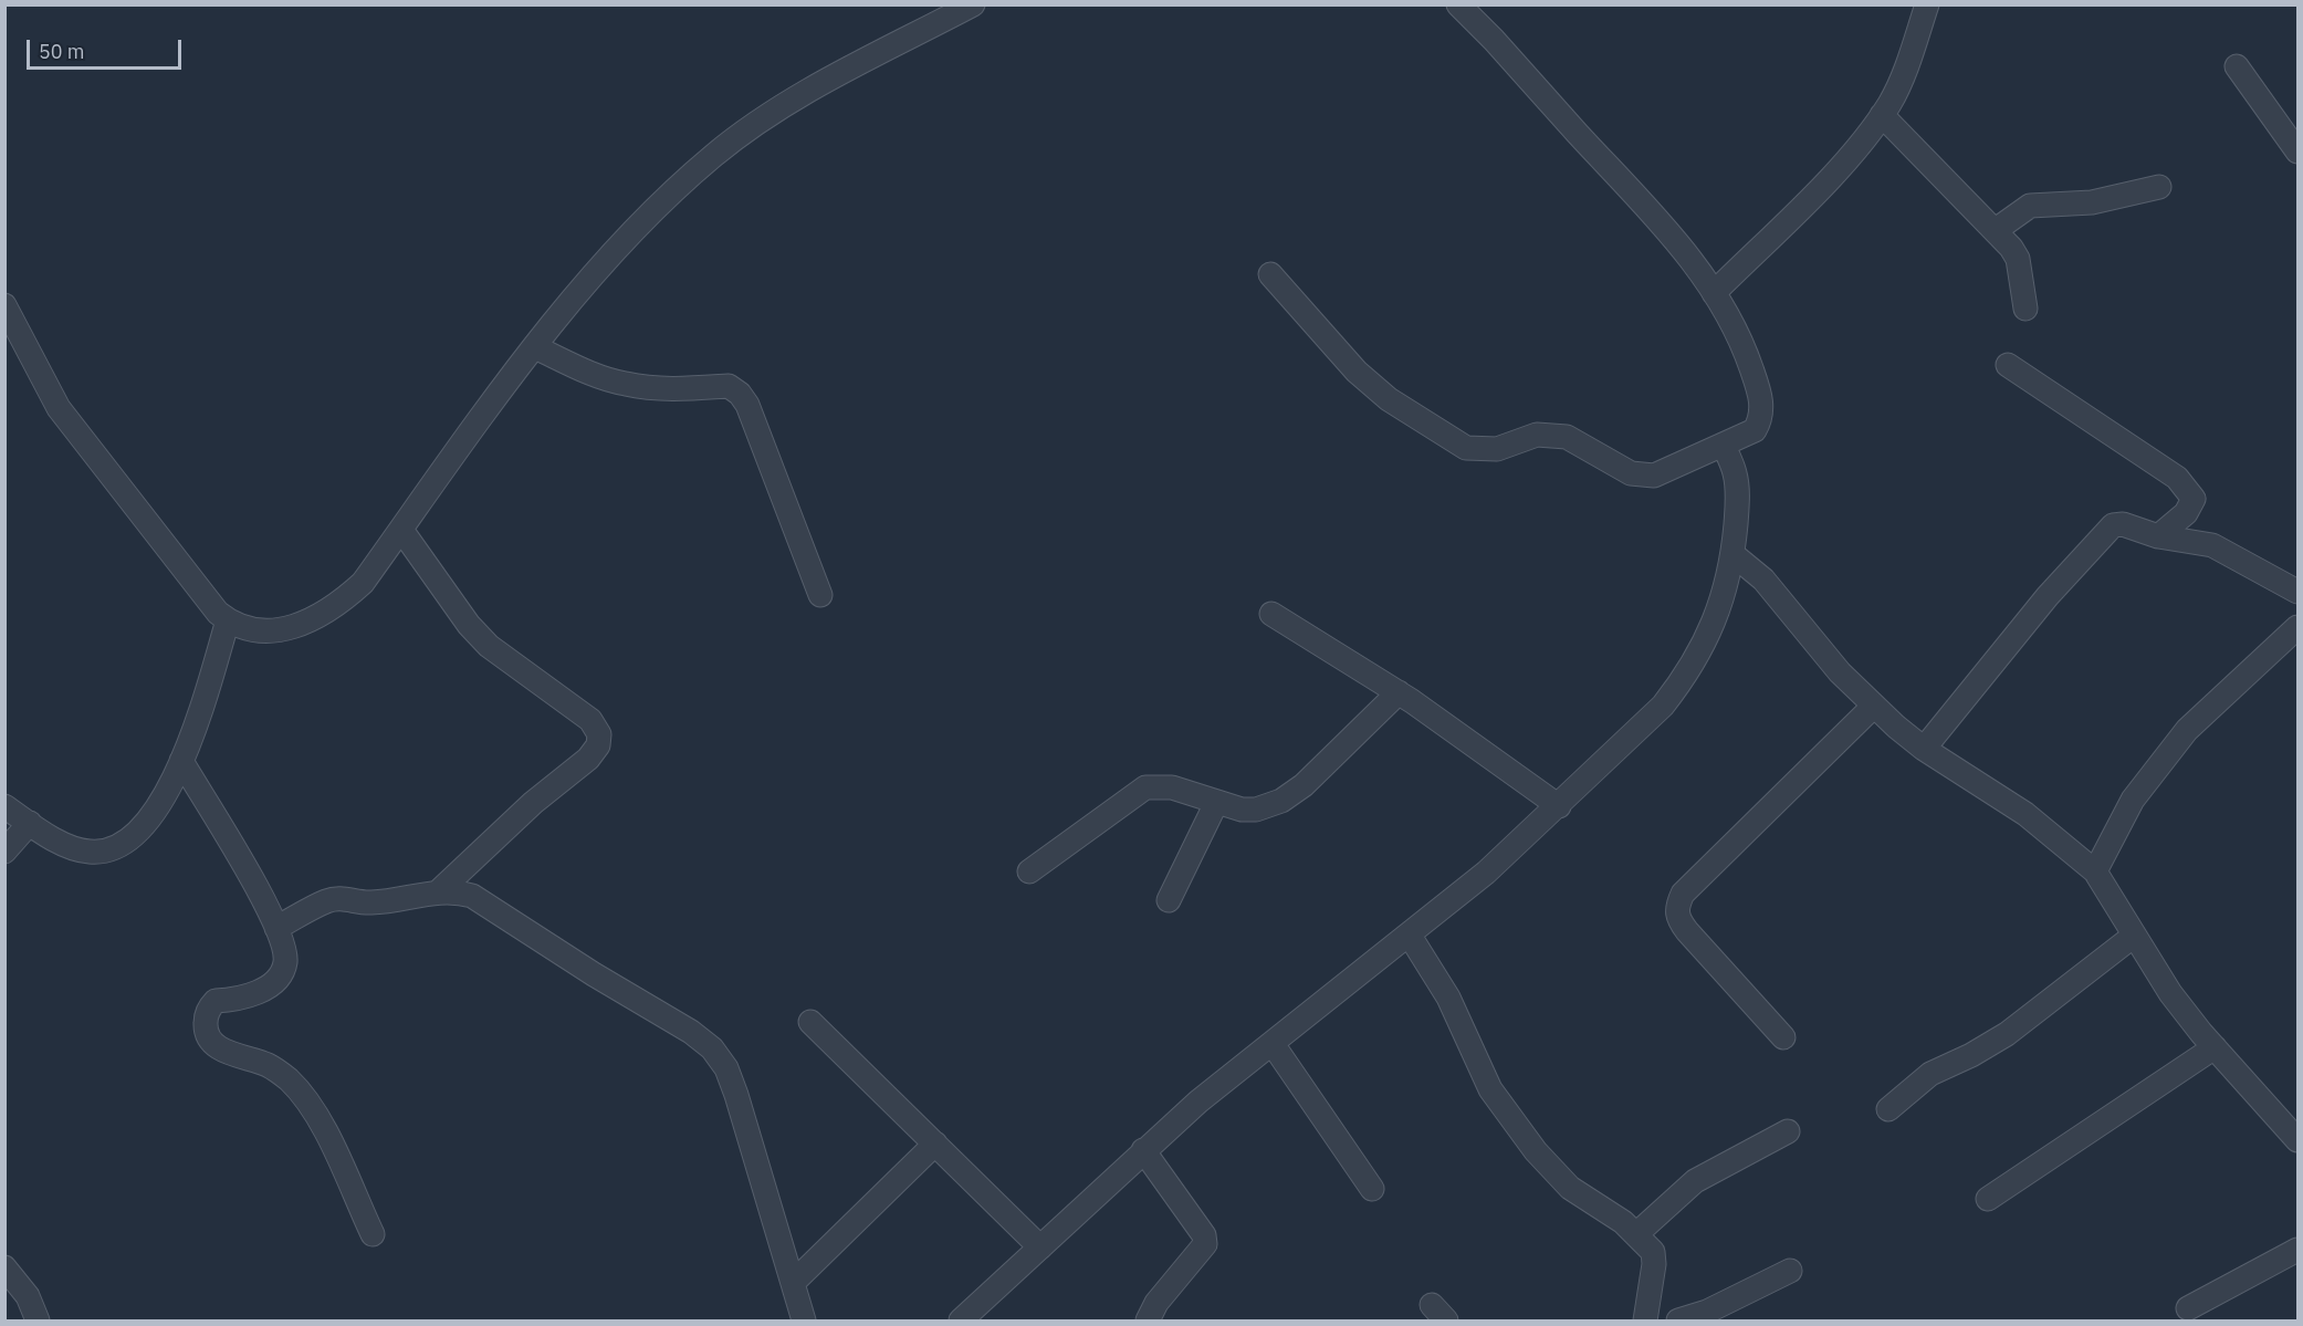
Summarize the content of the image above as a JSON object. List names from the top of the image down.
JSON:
{
  "scale_bar": "50 m"
}
